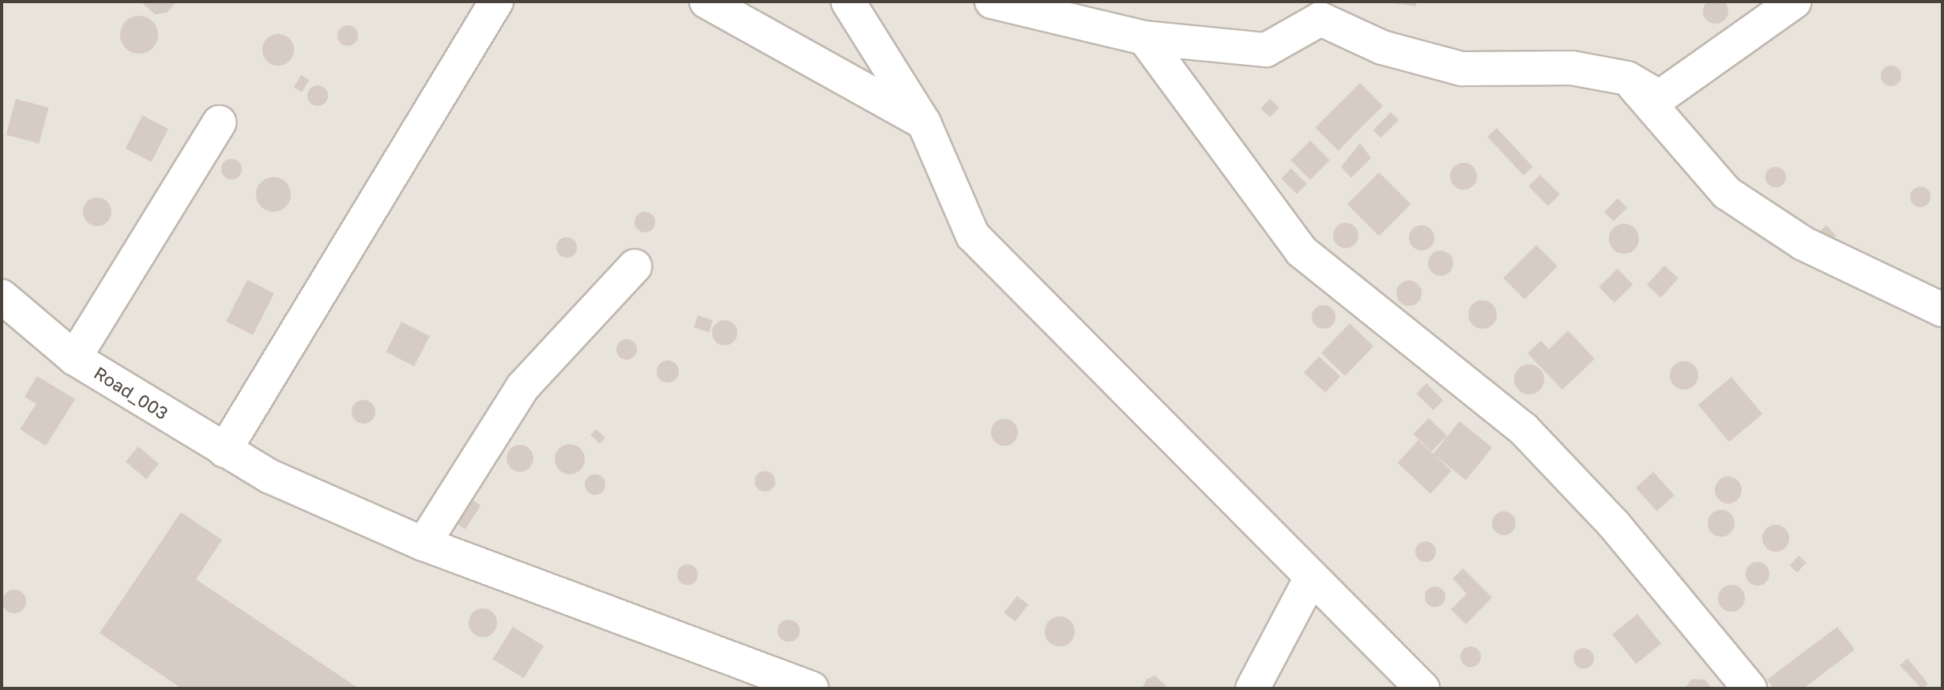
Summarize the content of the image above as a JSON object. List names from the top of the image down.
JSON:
{
  "streets": {
    "street": ["Road_003"]
  }
}
